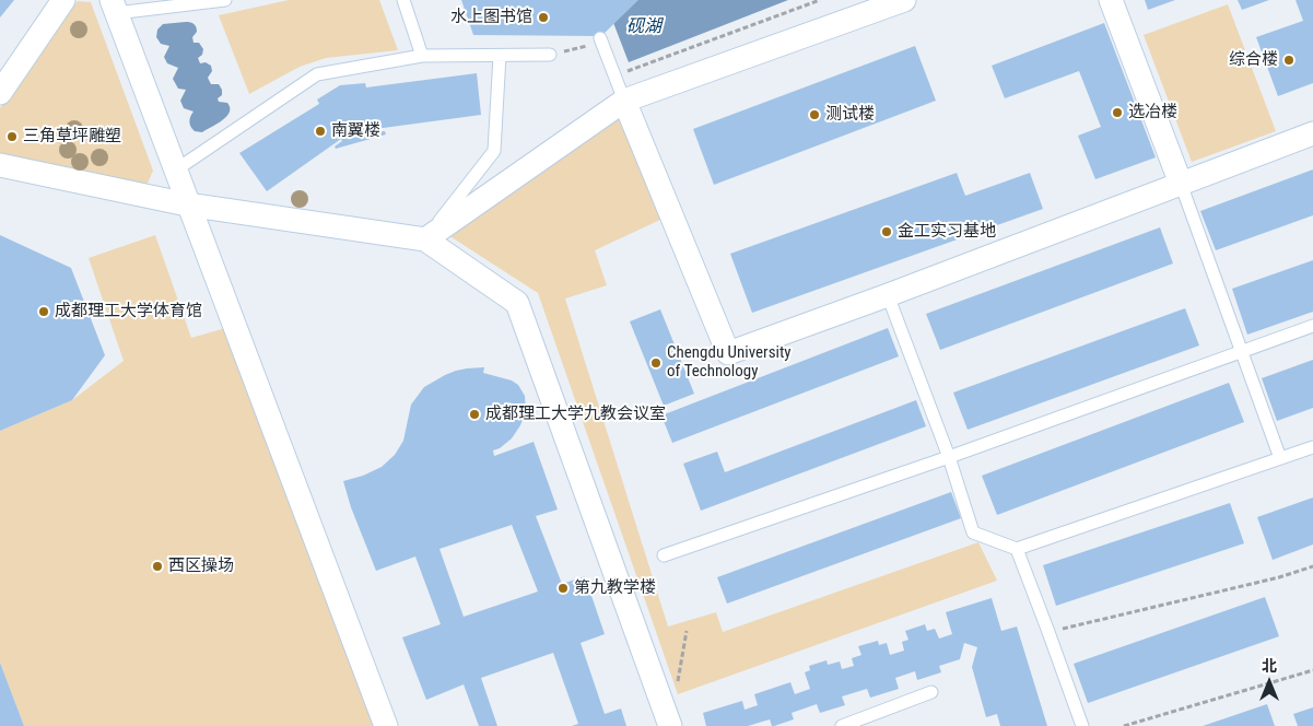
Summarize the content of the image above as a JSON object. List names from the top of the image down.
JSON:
{
  "water": ["砚湖"],
  "places": [
    "水上图书馆",
    "综合楼",
    "选冶楼",
    "测试楼",
    "南翼楼",
    "三角草坪雕塑",
    "金工实习基地",
    "成都理工大学体育馆",
    "Chengdu University of Technology",
    "成都理工大学九教会议室",
    "西区操场",
    "第九教学楼"
  ],
  "north": "top"
}
